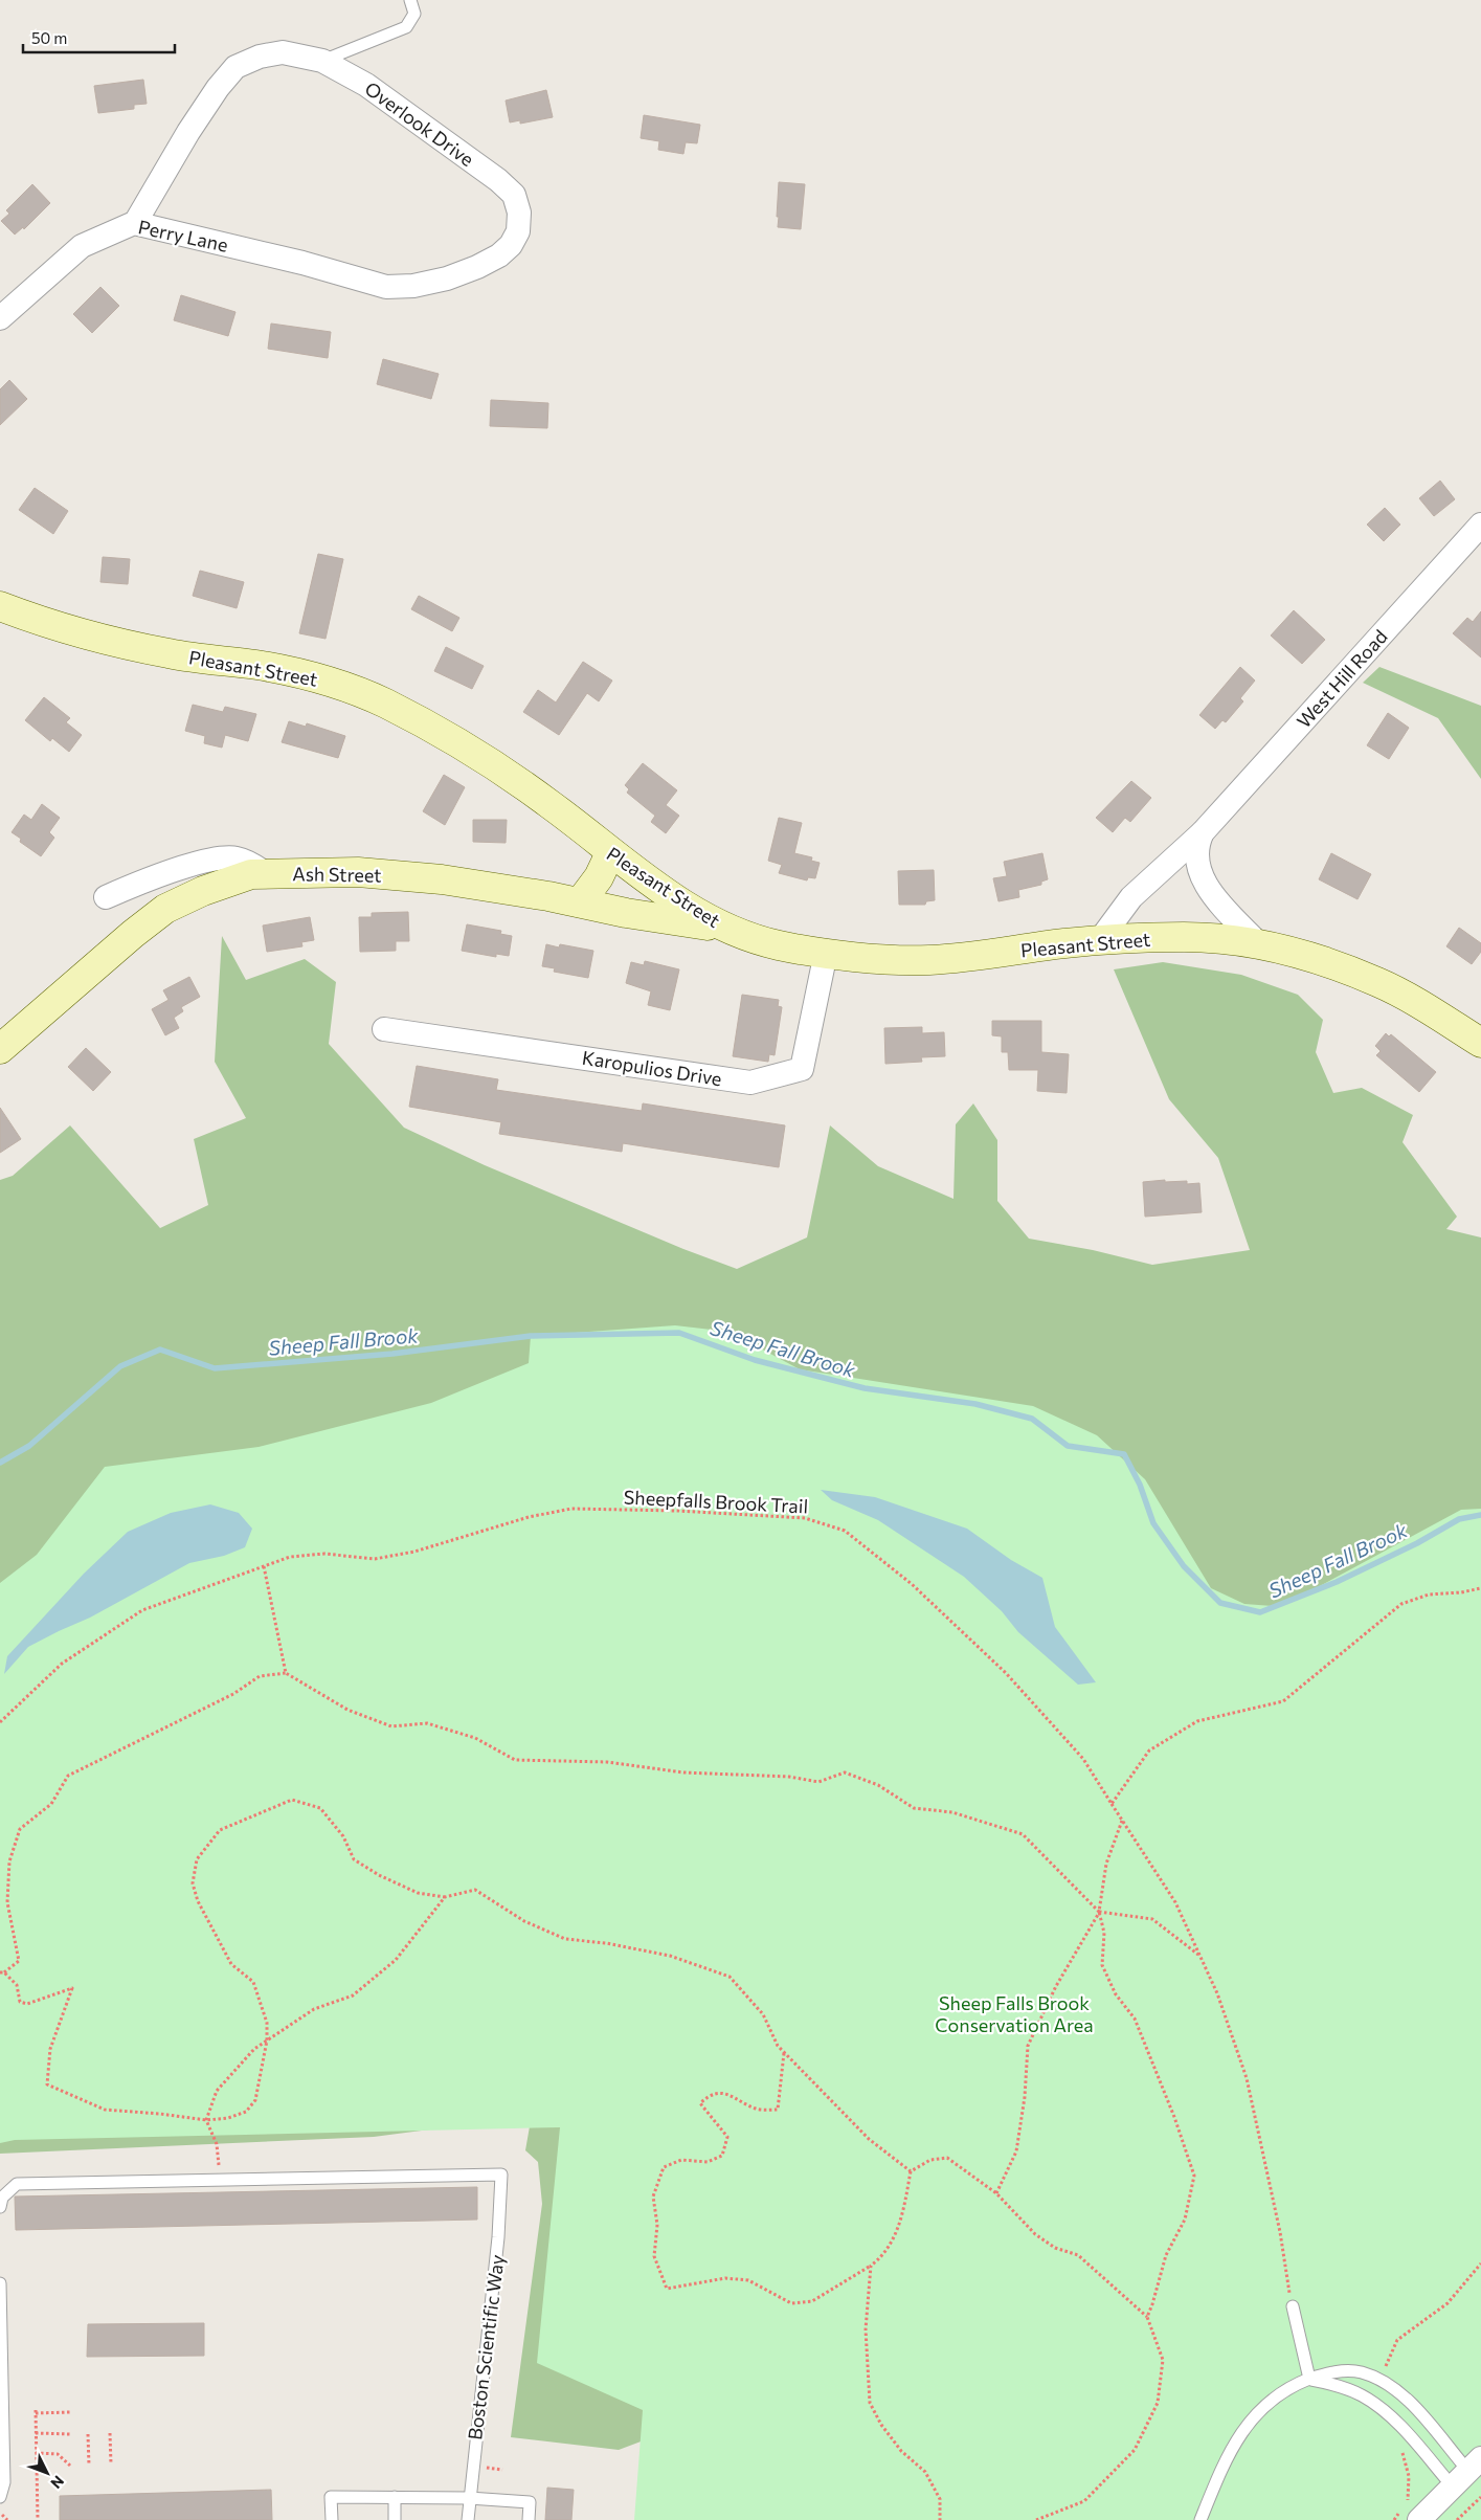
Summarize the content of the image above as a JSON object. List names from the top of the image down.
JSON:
{
  "streets": {
    "street": [
      "Overlook Drive",
      "Perry Lane",
      "Pleasant Street",
      "West Hill Road",
      "Ash Street",
      "Karopulios Drive"
    ],
    "lane": ["Boston Scientific Way"],
    "path": ["Sheepfalls Brook Trail"]
  },
  "crossings": [
    ["Overlook Drive", "Perry Lane"],
    ["Pleasant Street", "West Hill Road"],
    ["Pleasant Street", "Ash Street"],
    ["Pleasant Street", "Karopulios Drive"]
  ],
  "water": ["Sheep Fall Brook"],
  "parks": ["Sheep Falls Brook Conservation Area"],
  "scale_bar": "50 m",
  "north": "bottom right"
}
